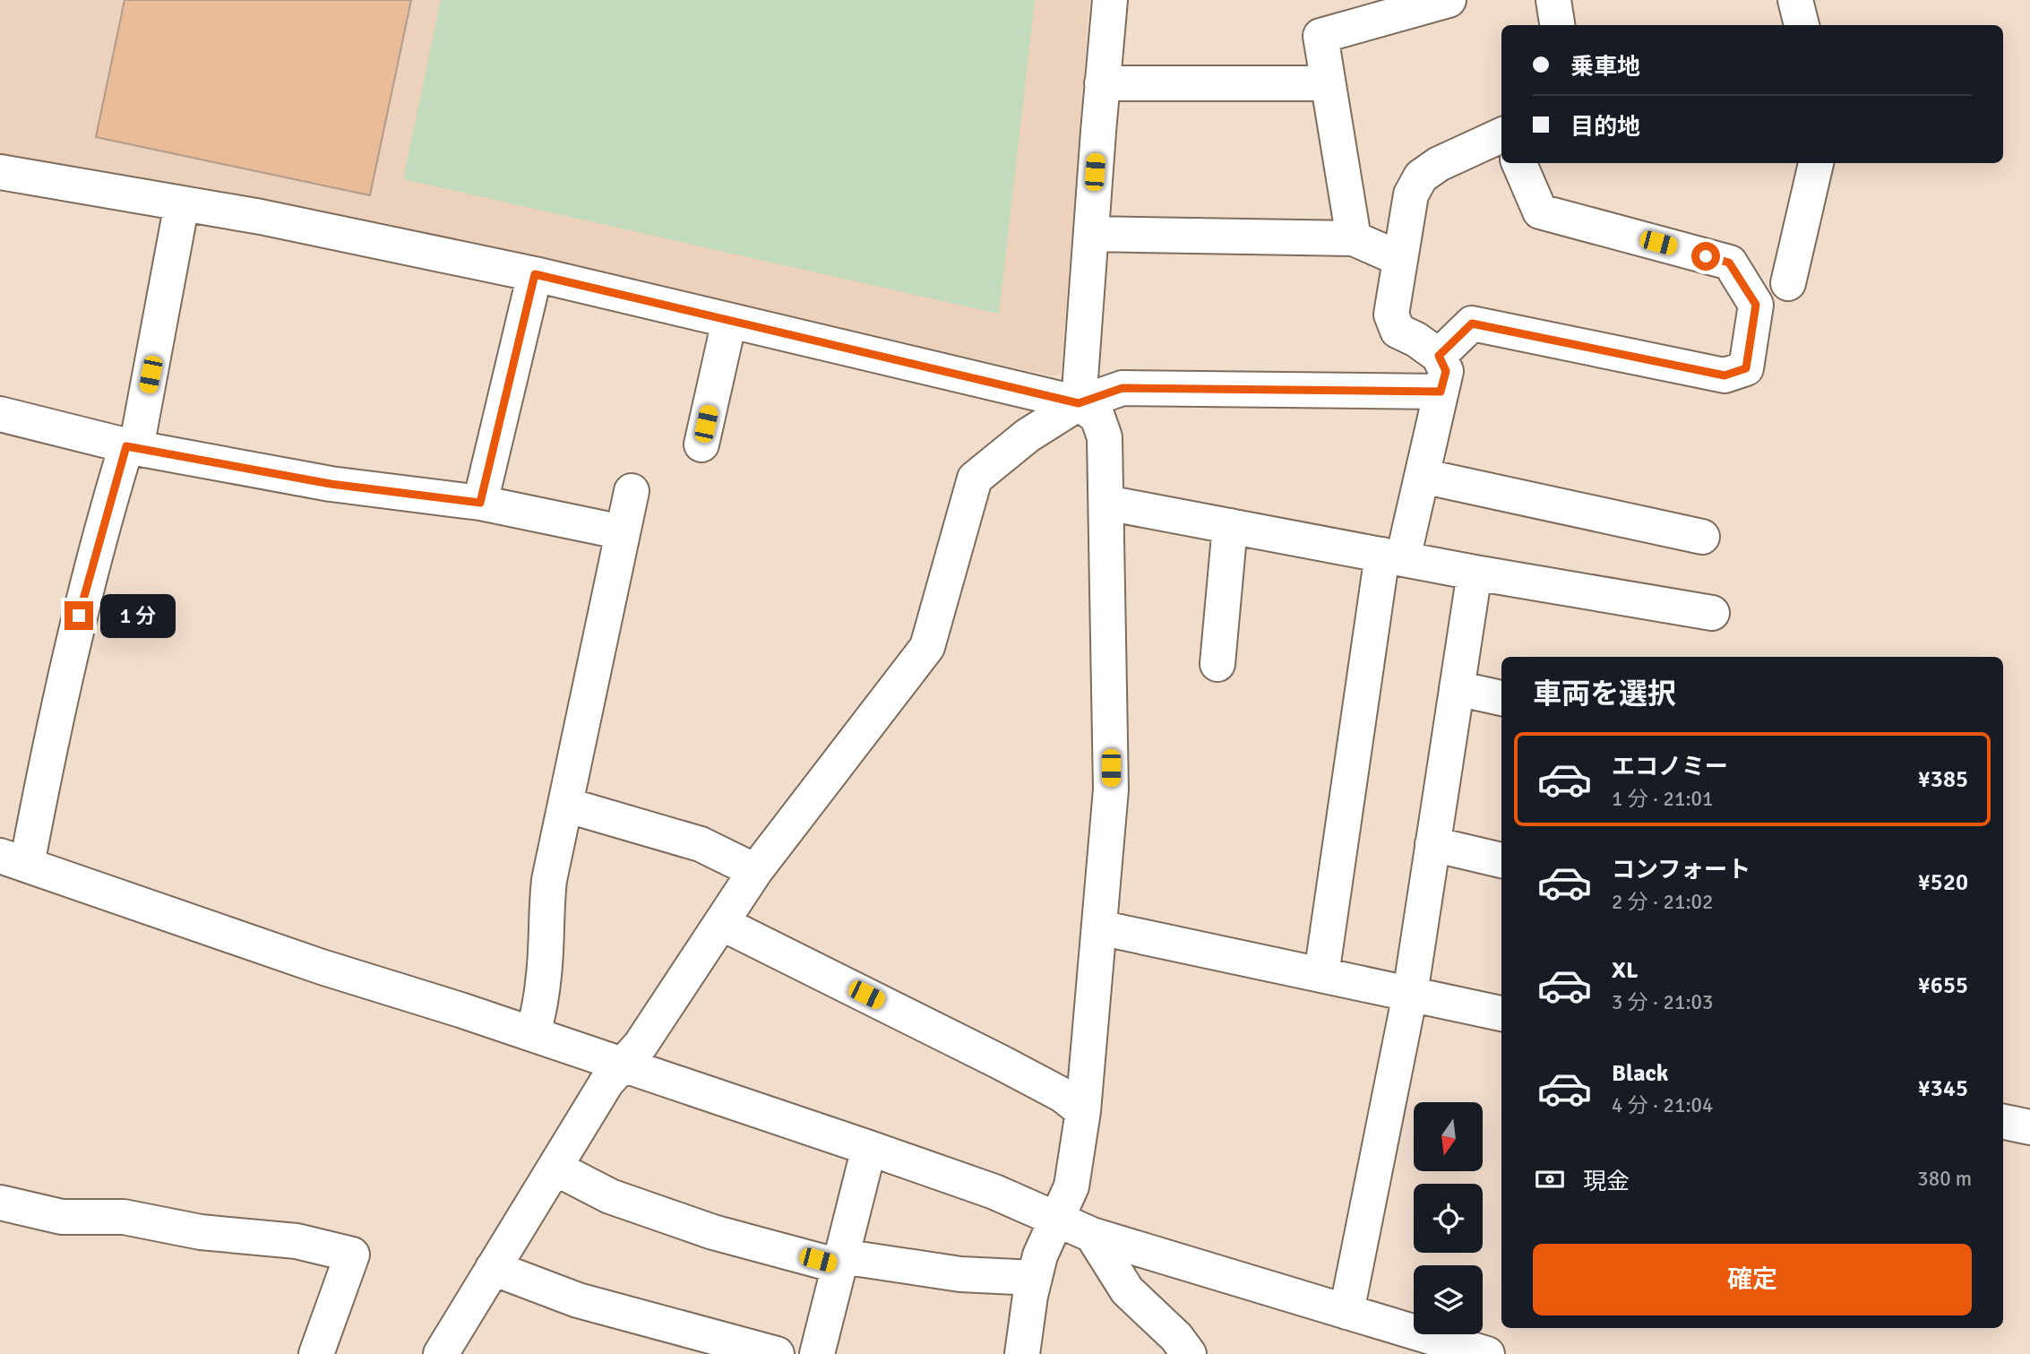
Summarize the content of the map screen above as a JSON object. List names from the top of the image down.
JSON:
{
  "north": "bottom",
  "page": {
    "banner": ["乗車地", "目的地"],
    "bubble": "1 分",
    "heading": "車両を選択",
    "list": [
      {
        "name": "エコノミー",
        "note": "1 分 · 21:01",
        "value": "¥385"
      },
      {
        "name": "コンフォート",
        "note": "2 分 · 21:02",
        "value": "¥520"
      },
      {
        "name": "XL",
        "note": "3 分 · 21:03",
        "value": "¥655"
      },
      {
        "name": "Black",
        "note": "4 分 · 21:04",
        "value": "¥345"
      }
    ],
    "pay": ["現金", "380 m"],
    "buttons": "確定"
  }
}
